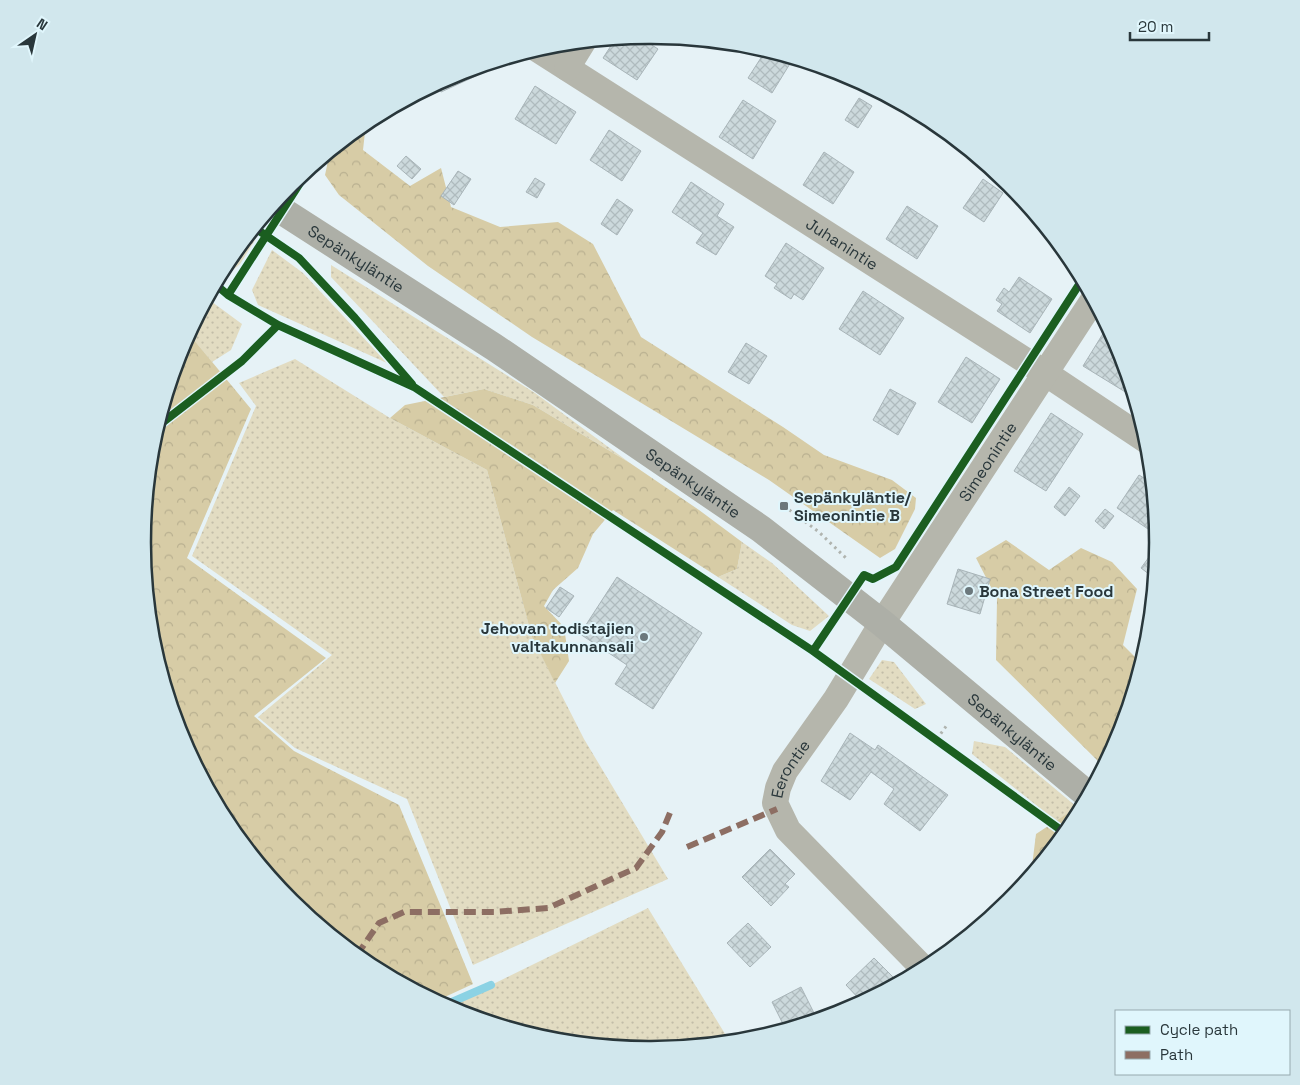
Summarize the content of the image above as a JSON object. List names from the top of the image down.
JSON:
{
  "streets": {
    "main road": ["Sepänkyläntie"],
    "street": ["Juhanintie", "Simeonintie", "Eerontie"]
  },
  "crossings": [
    ["Juhanintie", "Simeonintie"],
    ["Sepänkyläntie", "Simeonintie"],
    ["Sepänkyläntie", "Eerontie"],
    ["Simeonintie", "Eerontie"]
  ],
  "places": {
    "transit": ["Sepänkyläntie/ Simeonintie B"],
    "other": ["Bona Street Food", "Jehovan todistajien valtakunnansali"]
  },
  "legend": ["Cycle path", "Path"],
  "scale_bar": "20 m",
  "north": "top right"
}
